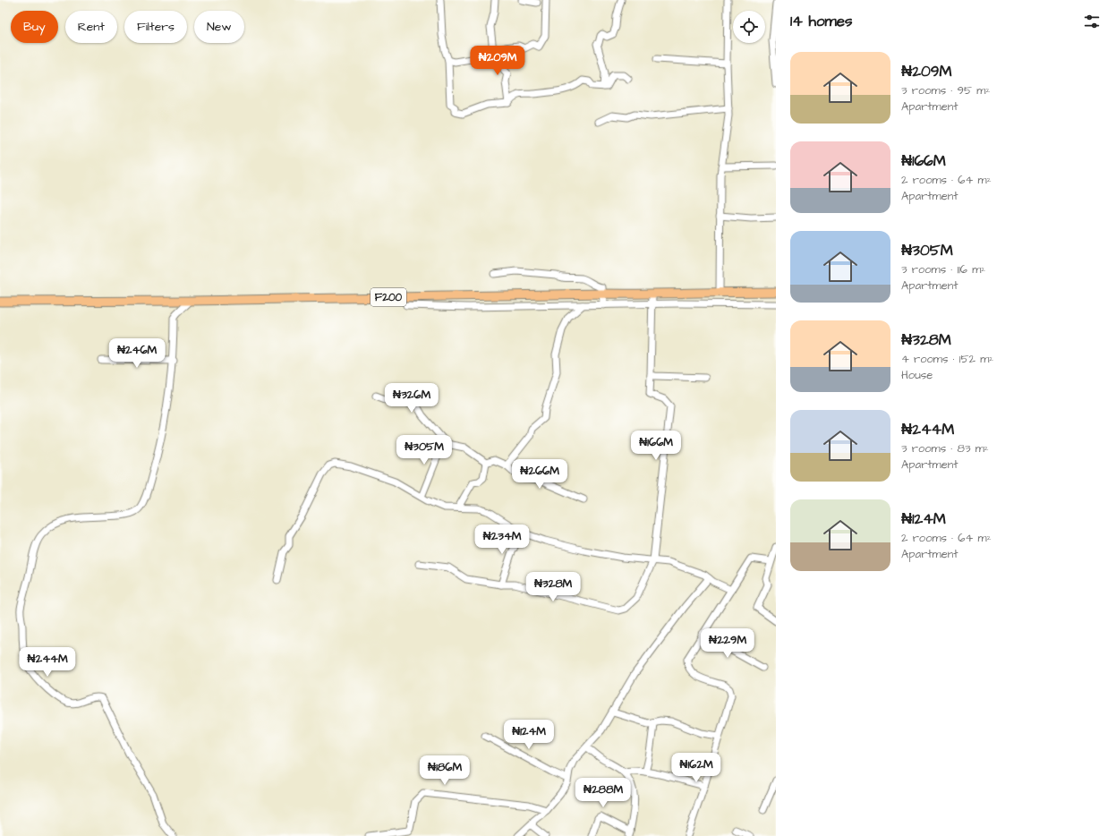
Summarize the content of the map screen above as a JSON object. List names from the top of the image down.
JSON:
{
  "streets": {
    "main road": ["F200"]
  },
  "page": {
    "heading": "14 homes",
    "chip": [
      "Buy",
      "Rent",
      "Filters",
      "New"
    ],
    "list": [
      {
        "name": "₦209M",
        "note": "3 rooms · 95 m² · Apartment"
      },
      {
        "name": "₦166M",
        "note": "2 rooms · 64 m² · Apartment"
      },
      {
        "name": "₦305M",
        "note": "3 rooms · 116 m² · Apartment"
      },
      {
        "name": "₦328M",
        "note": "4 rooms · 152 m² · House"
      },
      {
        "name": "₦244M",
        "note": "3 rooms · 83 m² · Apartment"
      },
      {
        "name": "₦124M",
        "note": "2 rooms · 64 m² · Apartment"
      }
    ],
    "price": [
      "₦209M",
      "₦246M",
      "₦326M",
      "₦166M",
      "₦305M",
      "₦266M",
      "₦234M",
      "₦328M",
      "₦229M",
      "₦244M",
      "₦124M",
      "₦162M",
      "₦186M",
      "₦288M"
    ]
  }
}
